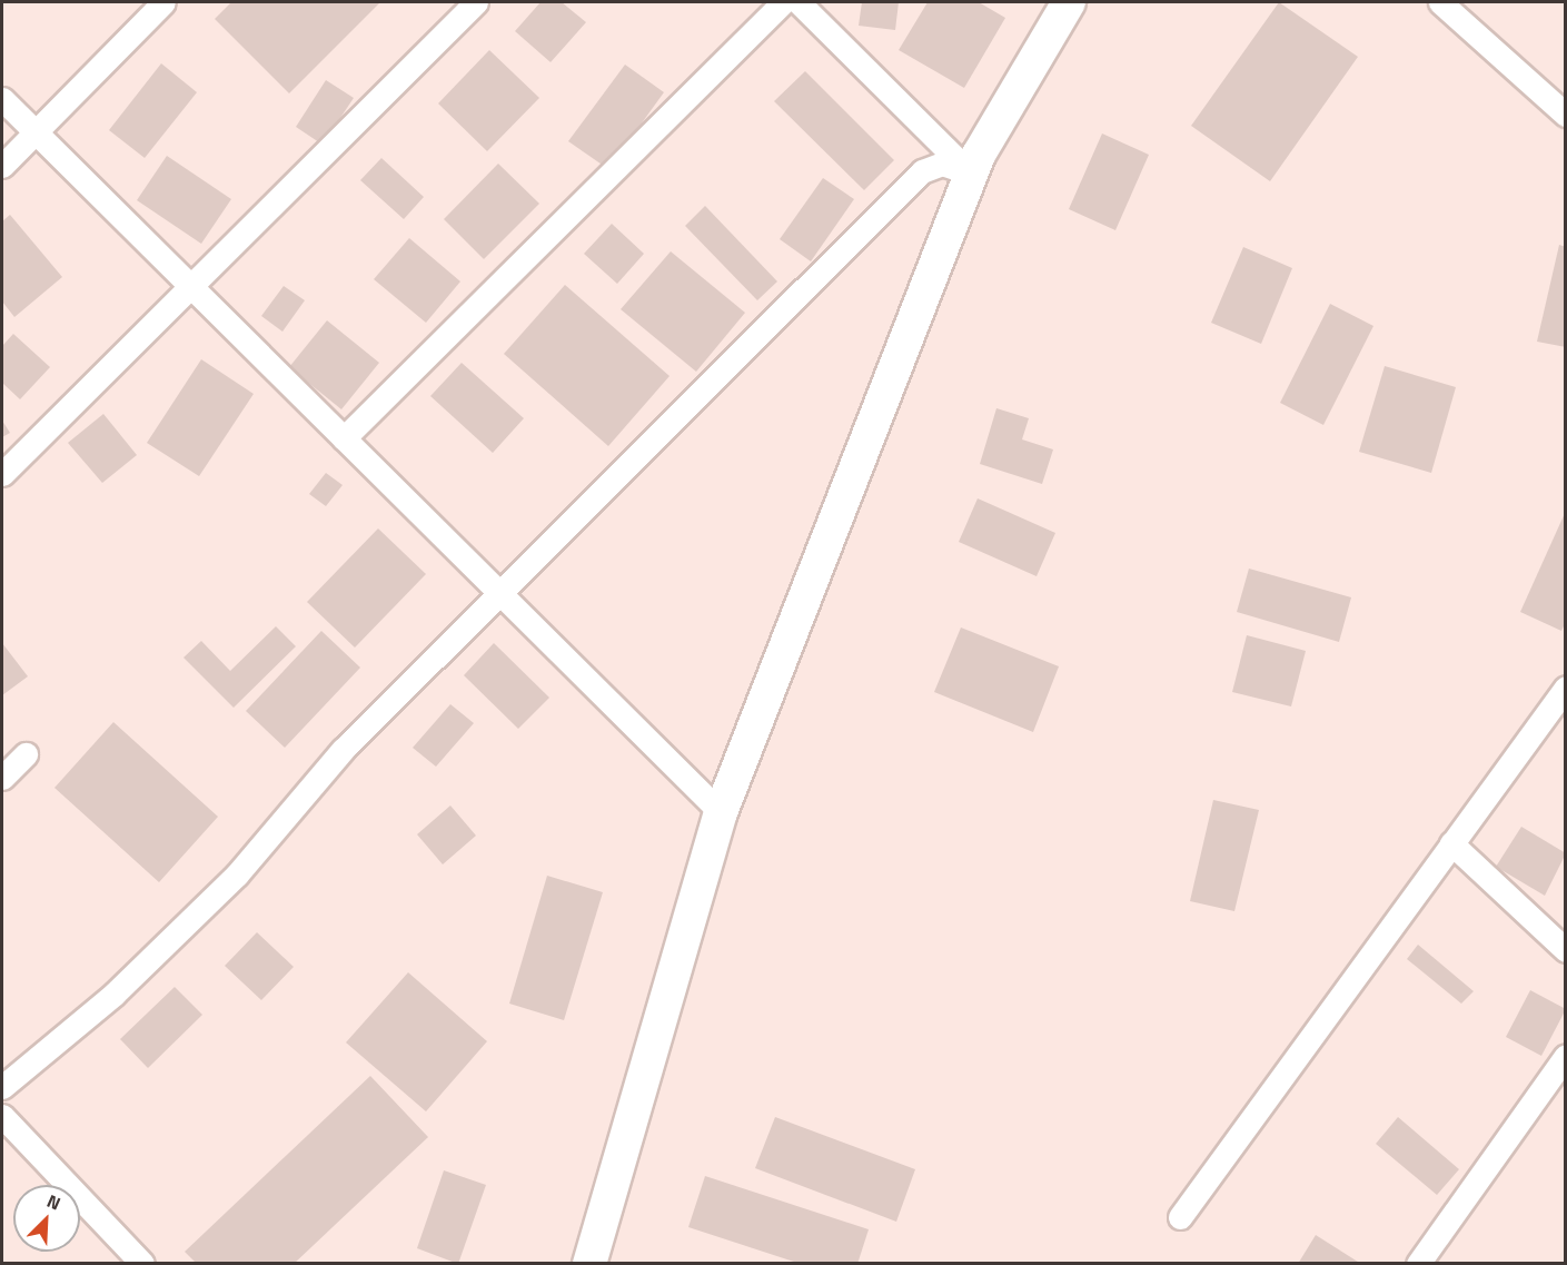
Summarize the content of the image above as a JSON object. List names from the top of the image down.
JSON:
{
  "north": "top right"
}
